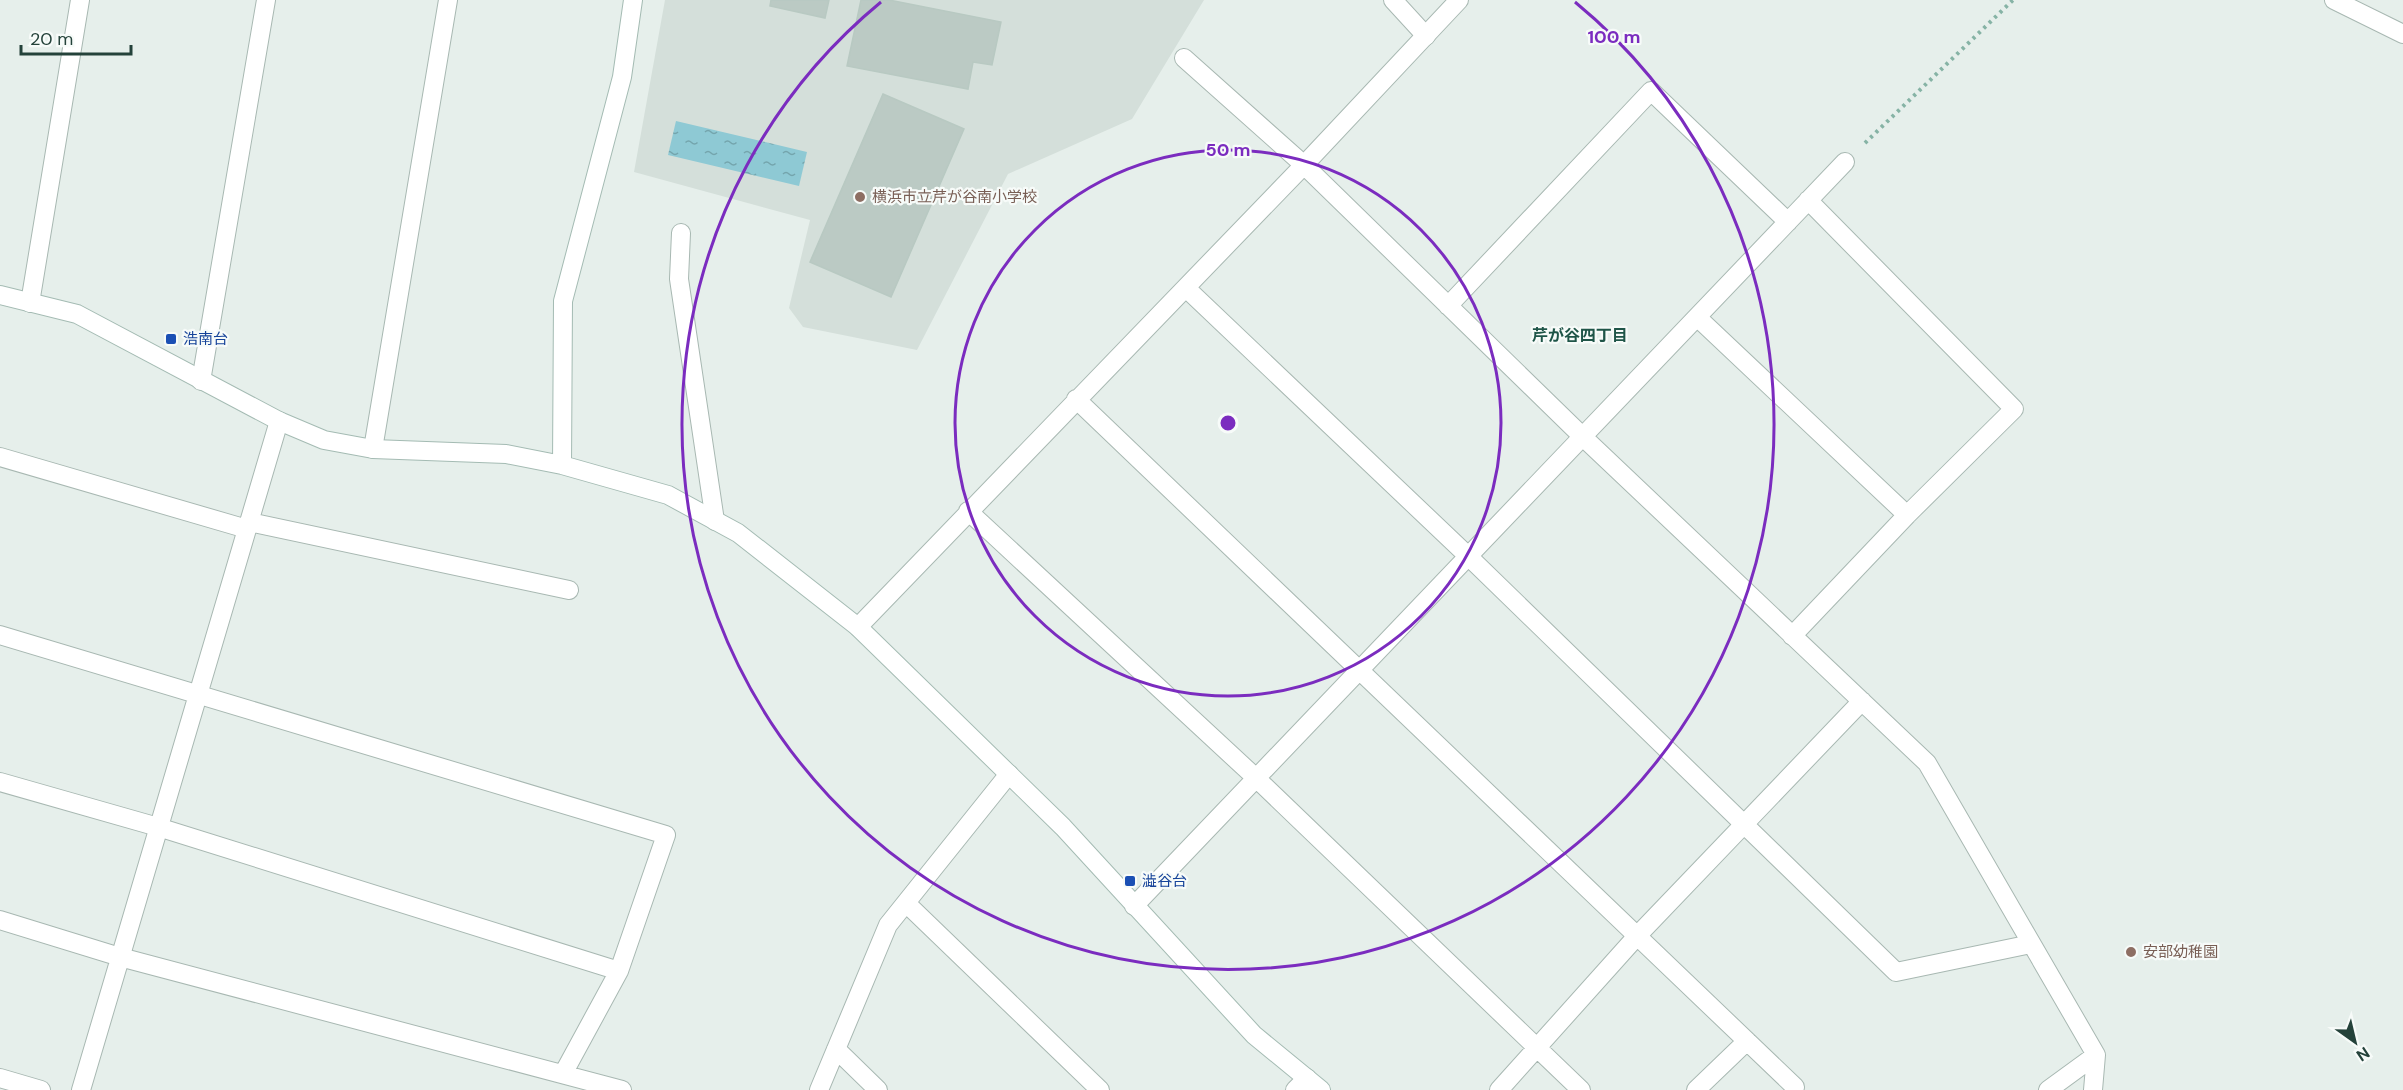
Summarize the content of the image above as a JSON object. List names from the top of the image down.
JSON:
{
  "districts": ["芹が谷四丁目"],
  "places": {
    "other": ["横浜市立芹が谷南小学校", "安部幼稚園"],
    "transit": ["浩南台", "澁谷台"]
  },
  "scale_bar": "20 m",
  "north": "bottom right",
  "rings": ["100 m", "50 m"]
}
